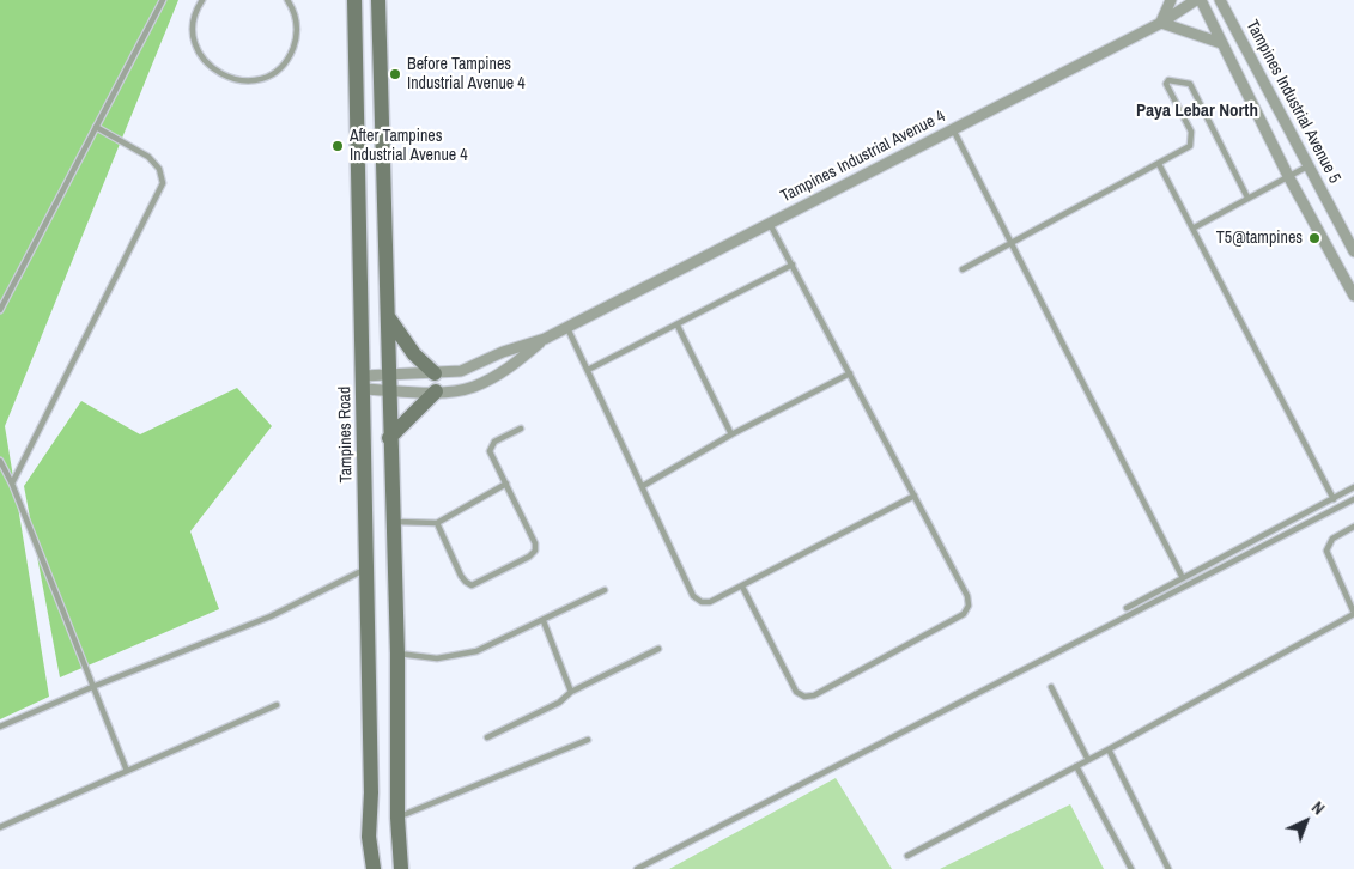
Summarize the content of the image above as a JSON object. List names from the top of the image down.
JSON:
{
  "streets": {
    "main road": ["Tampines Road"],
    "street": ["Tampines Industrial Avenue 5", "Tampines Industrial Avenue 4"]
  },
  "crossings": [
    ["Tampines Industrial Avenue 4", "Tampines Road"]
  ],
  "districts": ["Paya Lebar North"],
  "places": ["Before Tampines Industrial Avenue 4", "After Tampines Industrial Avenue 4", "T5@tampines"],
  "north": "top right"
}
